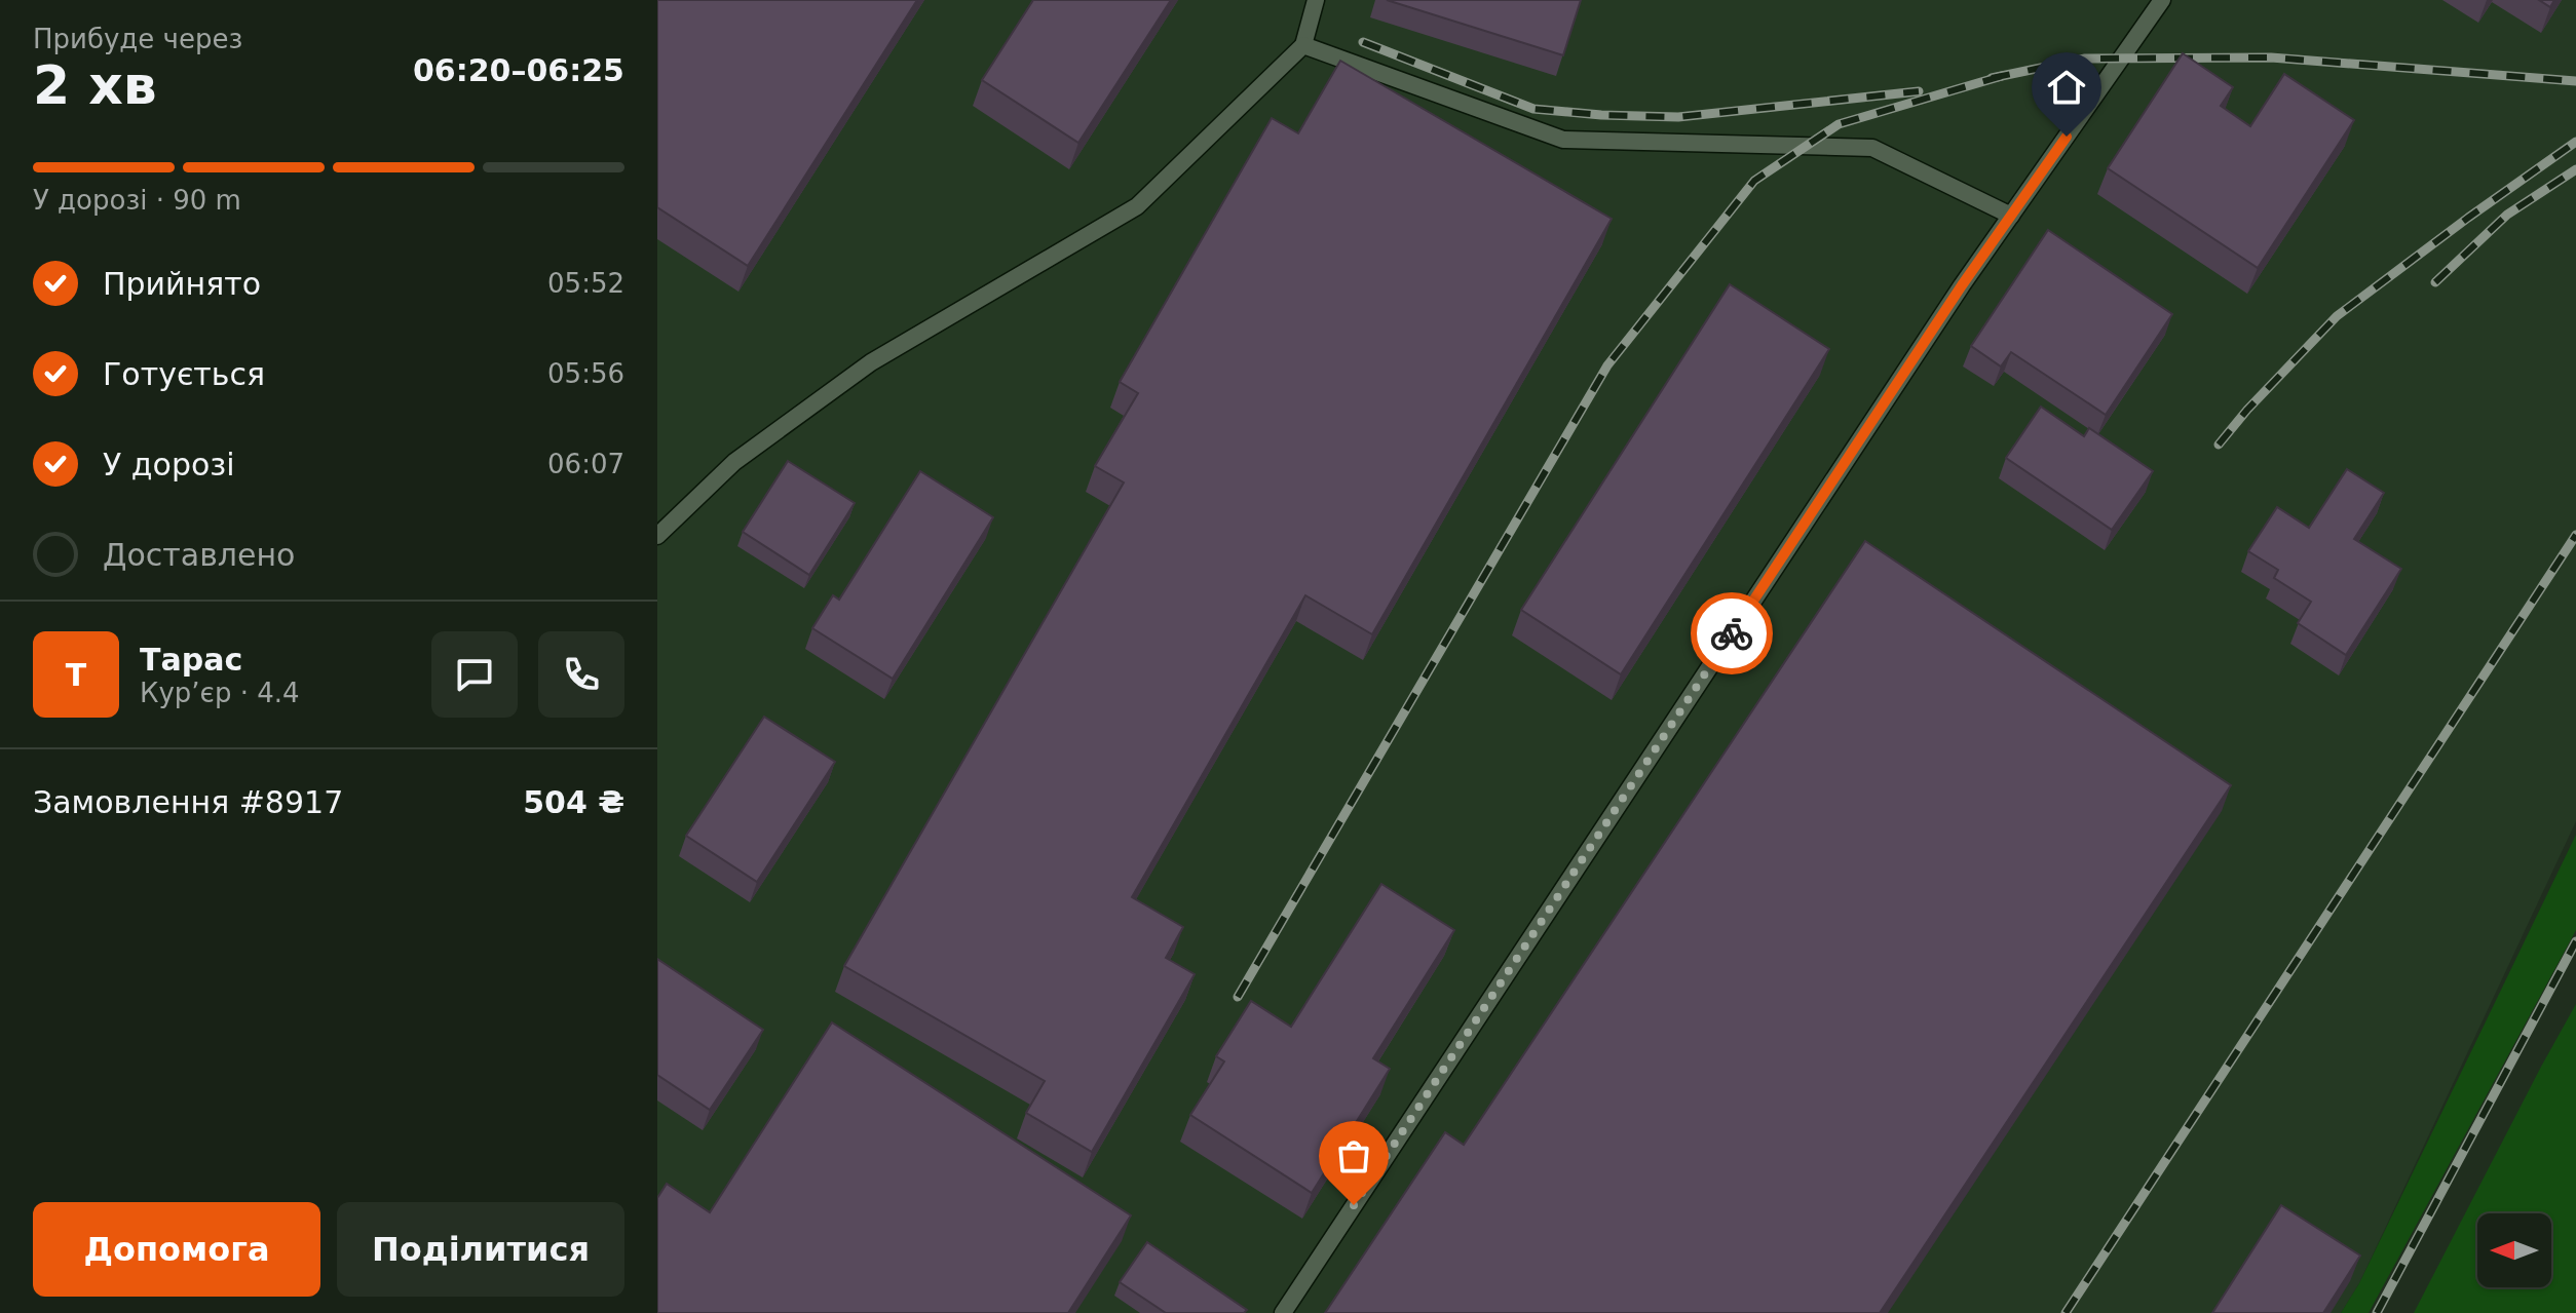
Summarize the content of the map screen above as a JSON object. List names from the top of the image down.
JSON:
{
  "north": "left",
  "page": {
    "heading": ["2 хв", "Прибуде через", "06:20–06:25"],
    "panel": [
      "Тарас",
      "Кур’єр · 4.4",
      "Замовлення #8917",
      "504 ₴"
    ],
    "bar": "У дорозі · 90 m",
    "list": [
      ["Прийнято", "05:52"],
      ["Готується", "05:56"],
      ["У дорозі", "06:07"],
      "Доставлено"
    ],
    "round": "Т",
    "buttons": ["Допомога", "Поділитися"]
  }
}
